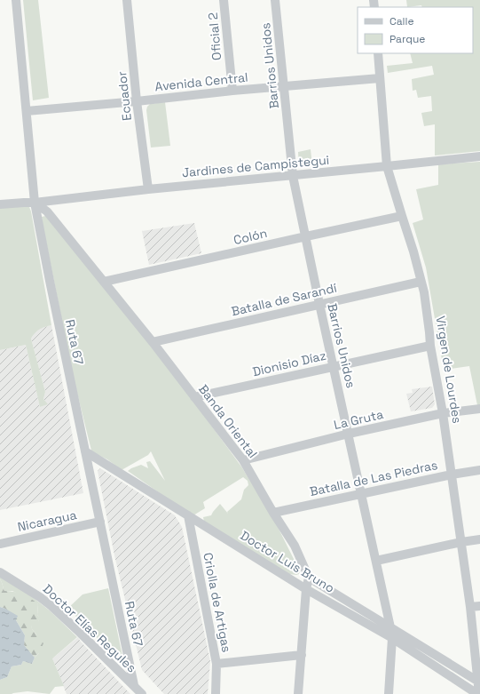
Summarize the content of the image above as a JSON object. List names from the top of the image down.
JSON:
{
  "streets": {
    "street": [
      "Oficial 2",
      "Barrios Unidos",
      "Avenida Central",
      "Ecuador",
      "Jardines de Campistegui",
      "Colón",
      "Batalla de Sarandí",
      "Ruta 67",
      "Dionisio Díaz",
      "Virgen de Lourdes",
      "La Gruta",
      "Banda Oriental",
      "Batalla de Las Piedras",
      "Nicaragua",
      "Doctor Luis Bruno",
      "Criolla de Artigas",
      "Doctor Elías Regules"
    ]
  },
  "crossings": [
    ["Oficial 2", "Avenida Central"],
    ["Barrios Unidos", "Avenida Central"],
    ["Barrios Unidos", "Jardines de Campistegui"],
    ["Barrios Unidos", "Colón"],
    ["Barrios Unidos", "Batalla de Sarandí"],
    ["Barrios Unidos", "Dionisio Díaz"],
    ["Barrios Unidos", "La Gruta"],
    ["Barrios Unidos", "Batalla de Las Piedras"],
    ["Barrios Unidos", "Doctor Luis Bruno"],
    ["Avenida Central", "Ecuador"],
    ["Avenida Central", "Ruta 67"],
    ["Avenida Central", "Virgen de Lourdes"],
    ["Ecuador", "Jardines de Campistegui"],
    ["Jardines de Campistegui", "Ruta 67"],
    ["Jardines de Campistegui", "Virgen de Lourdes"],
    ["Jardines de Campistegui", "Banda Oriental"],
    ["Colón", "Virgen de Lourdes"],
    ["Colón", "Banda Oriental"],
    ["Batalla de Sarandí", "Virgen de Lourdes"],
    ["Batalla de Sarandí", "Banda Oriental"],
    ["Ruta 67", "Banda Oriental"],
    ["Ruta 67", "Nicaragua"],
    ["Ruta 67", "Doctor Luis Bruno"],
    ["Ruta 67", "Doctor Elías Regules"],
    ["Dionisio Díaz", "Virgen de Lourdes"],
    ["Dionisio Díaz", "Banda Oriental"],
    ["Virgen de Lourdes", "La Gruta"],
    ["Virgen de Lourdes", "Batalla de Las Piedras"],
    ["Virgen de Lourdes", "Doctor Luis Bruno"],
    ["La Gruta", "Banda Oriental"],
    ["Banda Oriental", "Batalla de Las Piedras"],
    ["Banda Oriental", "Doctor Luis Bruno"],
    ["Doctor Luis Bruno", "Criolla de Artigas"]
  ],
  "legend": ["Calle", "Parque"]
}
